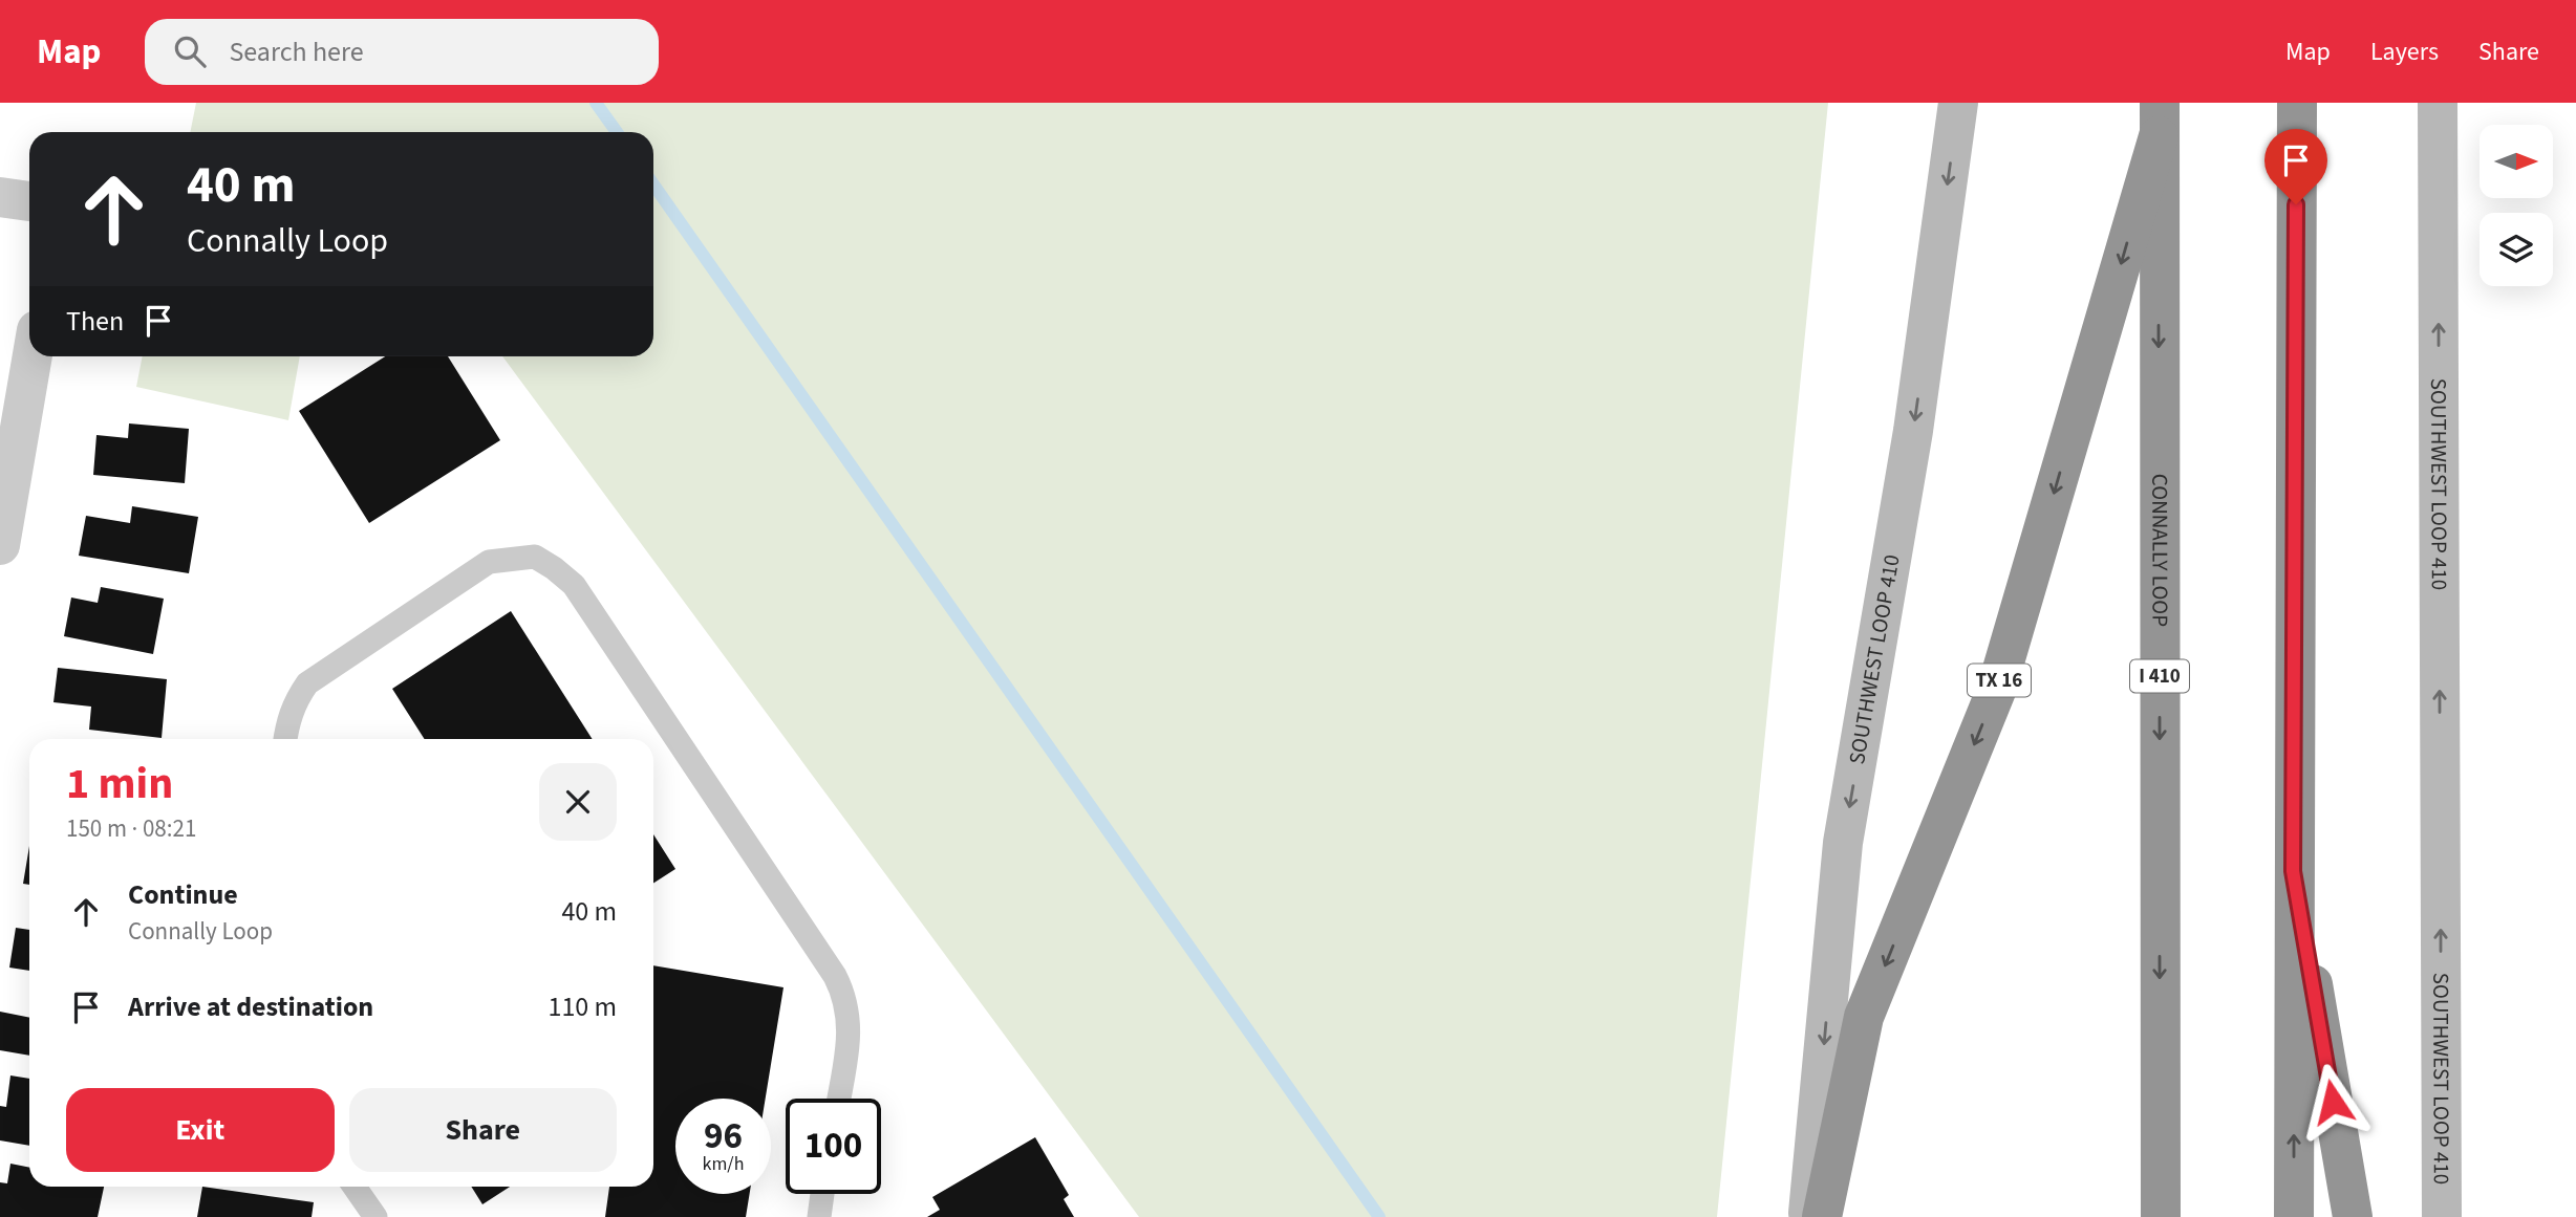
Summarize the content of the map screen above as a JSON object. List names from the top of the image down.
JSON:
{
  "streets": {
    "highway": ["CONNALLY LOOP", "I 410", "TX 16"],
    "main road": ["SOUTHWEST LOOP 410"]
  },
  "crossings": [
    ["CONNALLY LOOP", "TX 16"]
  ],
  "north": "right",
  "page": {
    "header": "Map",
    "search": "Search here",
    "nav": ["Map", "Layers", "Share"],
    "turn": ["40 m", "Connally Loop"],
    "then": "Then",
    "heading": ["1 min", "150 m · 08:21"],
    "list": [
      {
        "name": "Continue",
        "note": "Connally Loop",
        "value": "40 m"
      },
      {
        "name": "Arrive at destination",
        "value": "110 m"
      }
    ],
    "buttons": ["Exit", "Share"],
    "speed": "96 km/h",
    "limit": "100"
  }
}
